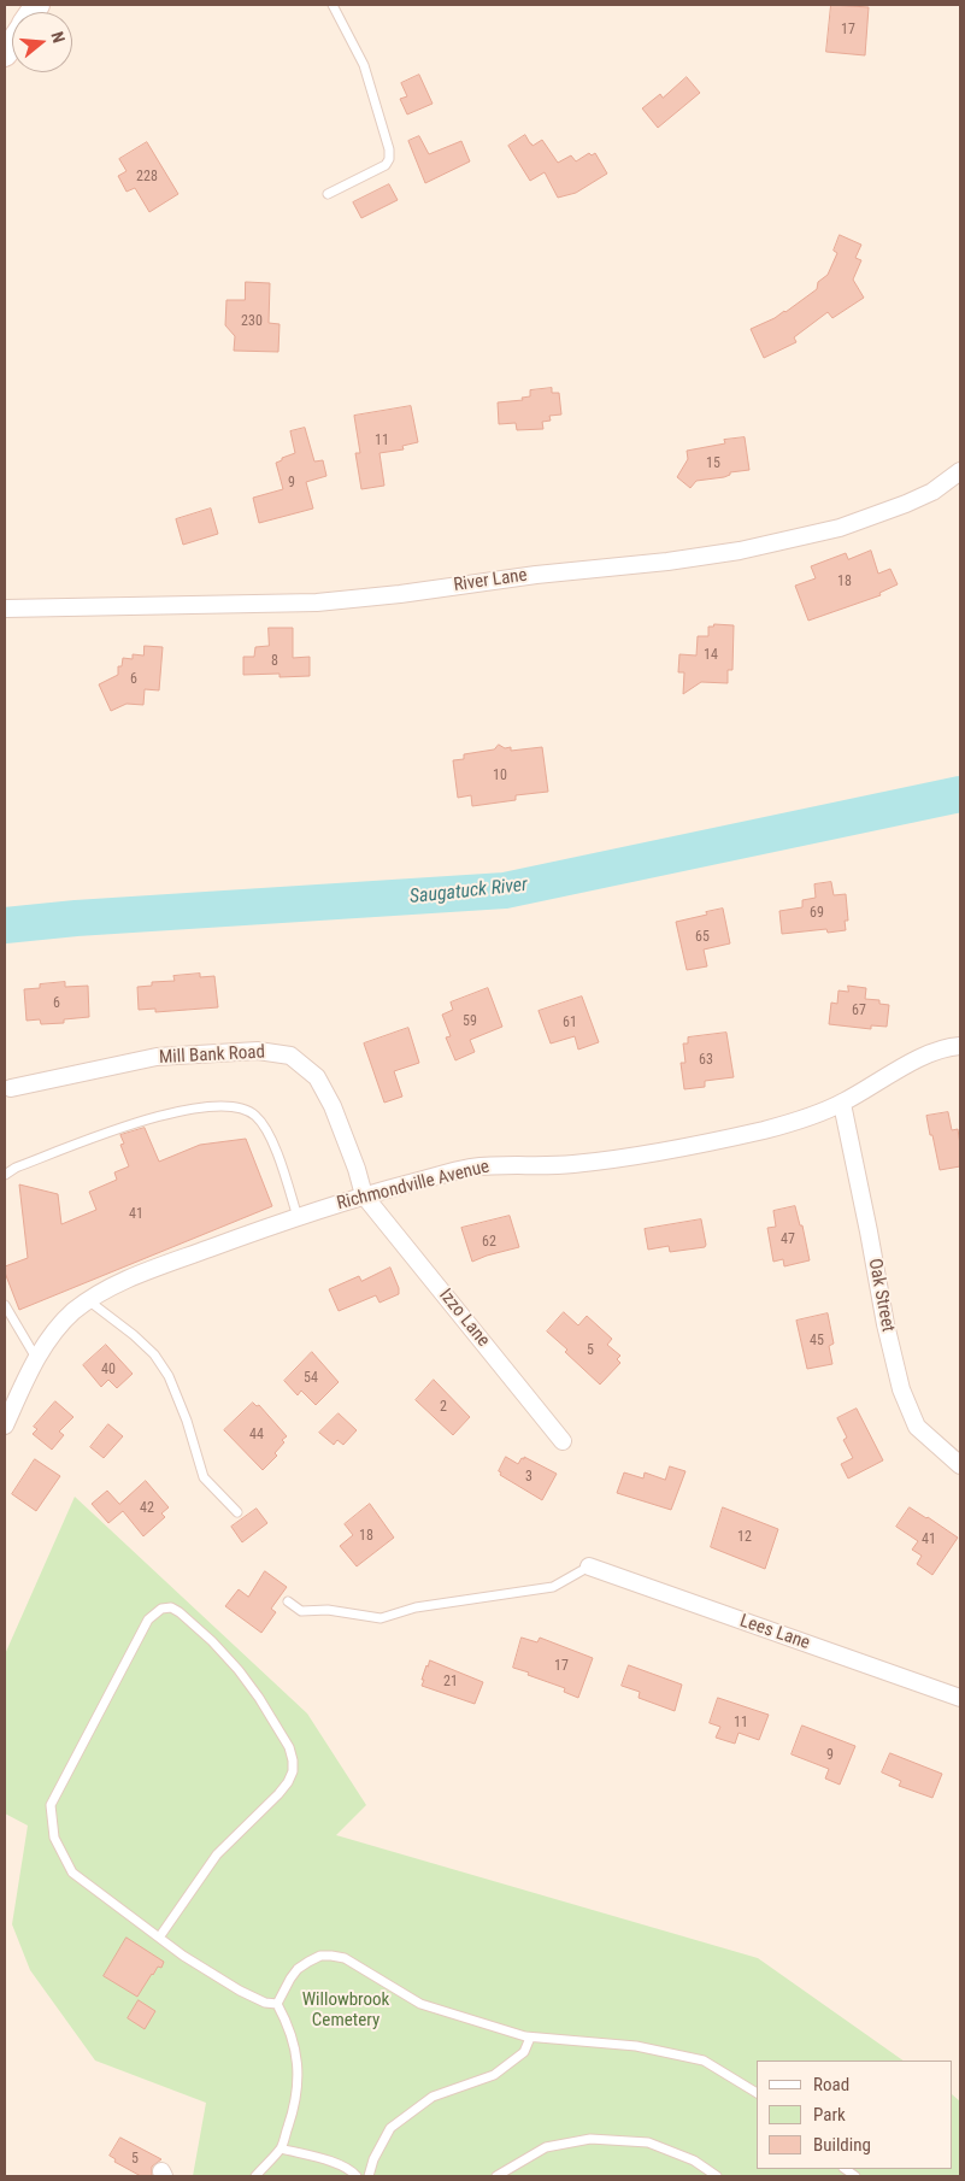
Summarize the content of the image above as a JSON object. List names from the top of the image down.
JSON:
{
  "streets": {
    "street": [
      "River Lane",
      "Mill Bank Road",
      "Richmondville Avenue",
      "Oak Street",
      "Izzo Lane",
      "Lees Lane"
    ]
  },
  "crossings": [
    ["Mill Bank Road", "Richmondville Avenue"],
    ["Mill Bank Road", "Izzo Lane"],
    ["Richmondville Avenue", "Oak Street"],
    ["Richmondville Avenue", "Izzo Lane"]
  ],
  "water": ["Saugatuck River"],
  "parks": ["Willowbrook Cemetery"],
  "house_numbers": [
    "17",
    "228",
    "230",
    "11",
    "15",
    "9",
    "18",
    "14",
    "8",
    "6",
    "10",
    "69",
    "65",
    "6",
    "67",
    "59",
    "61",
    "63",
    "41",
    "47",
    "62",
    "45",
    "5",
    "40",
    "54",
    "2",
    "44",
    "3",
    "42",
    "18",
    "12",
    "41",
    "17",
    "21",
    "11",
    "9",
    "5"
  ],
  "legend": ["Road", "Park", "Building"],
  "north": "right"
}
